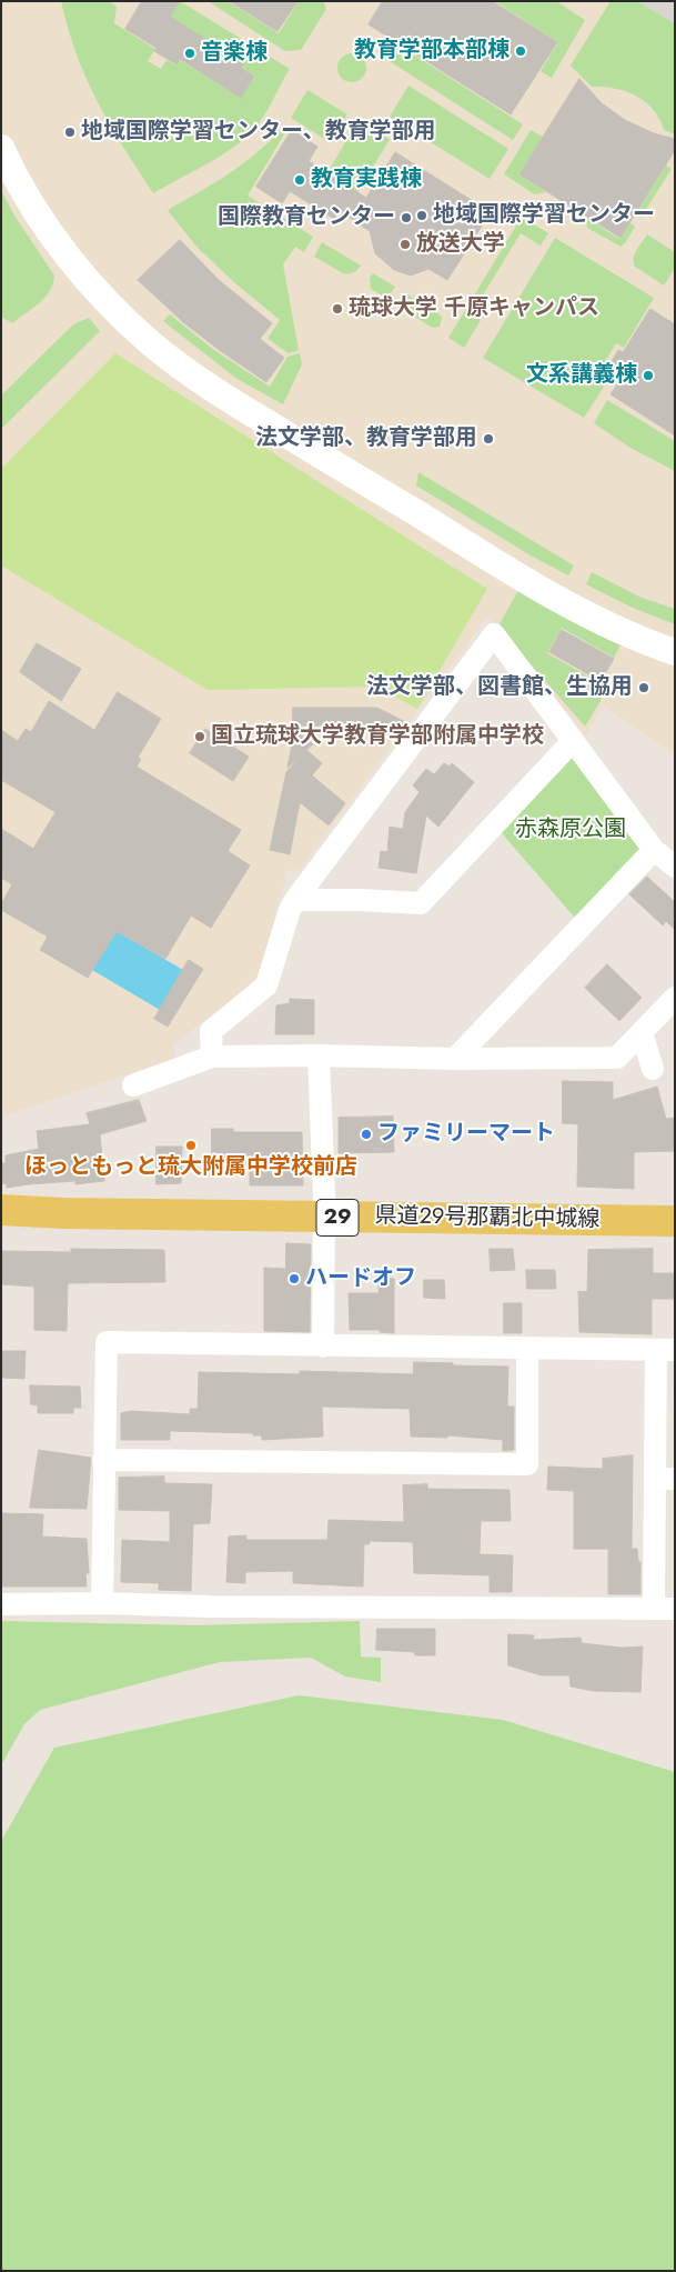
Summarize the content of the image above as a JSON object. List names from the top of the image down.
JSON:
{
  "streets": {
    "main road": ["29", "県道29号那覇北中城線"]
  },
  "parks": ["赤森原公園"],
  "places": [
    "教育学部本部棟",
    "音楽棟",
    "地域国際学習センター、教育学部用",
    "教育実践棟",
    "地域国際学習センター",
    "国際教育センター",
    "放送大学",
    "琉球大学 千原キャンパス",
    "文系講義棟",
    "法文学部、教育学部用",
    "法文学部、図書館、生協用",
    "国立琉球大学教育学部附属中学校",
    "ファミリーマート",
    "ほっともっと琉大附属中学校前店",
    "ハードオフ"
  ]
}
